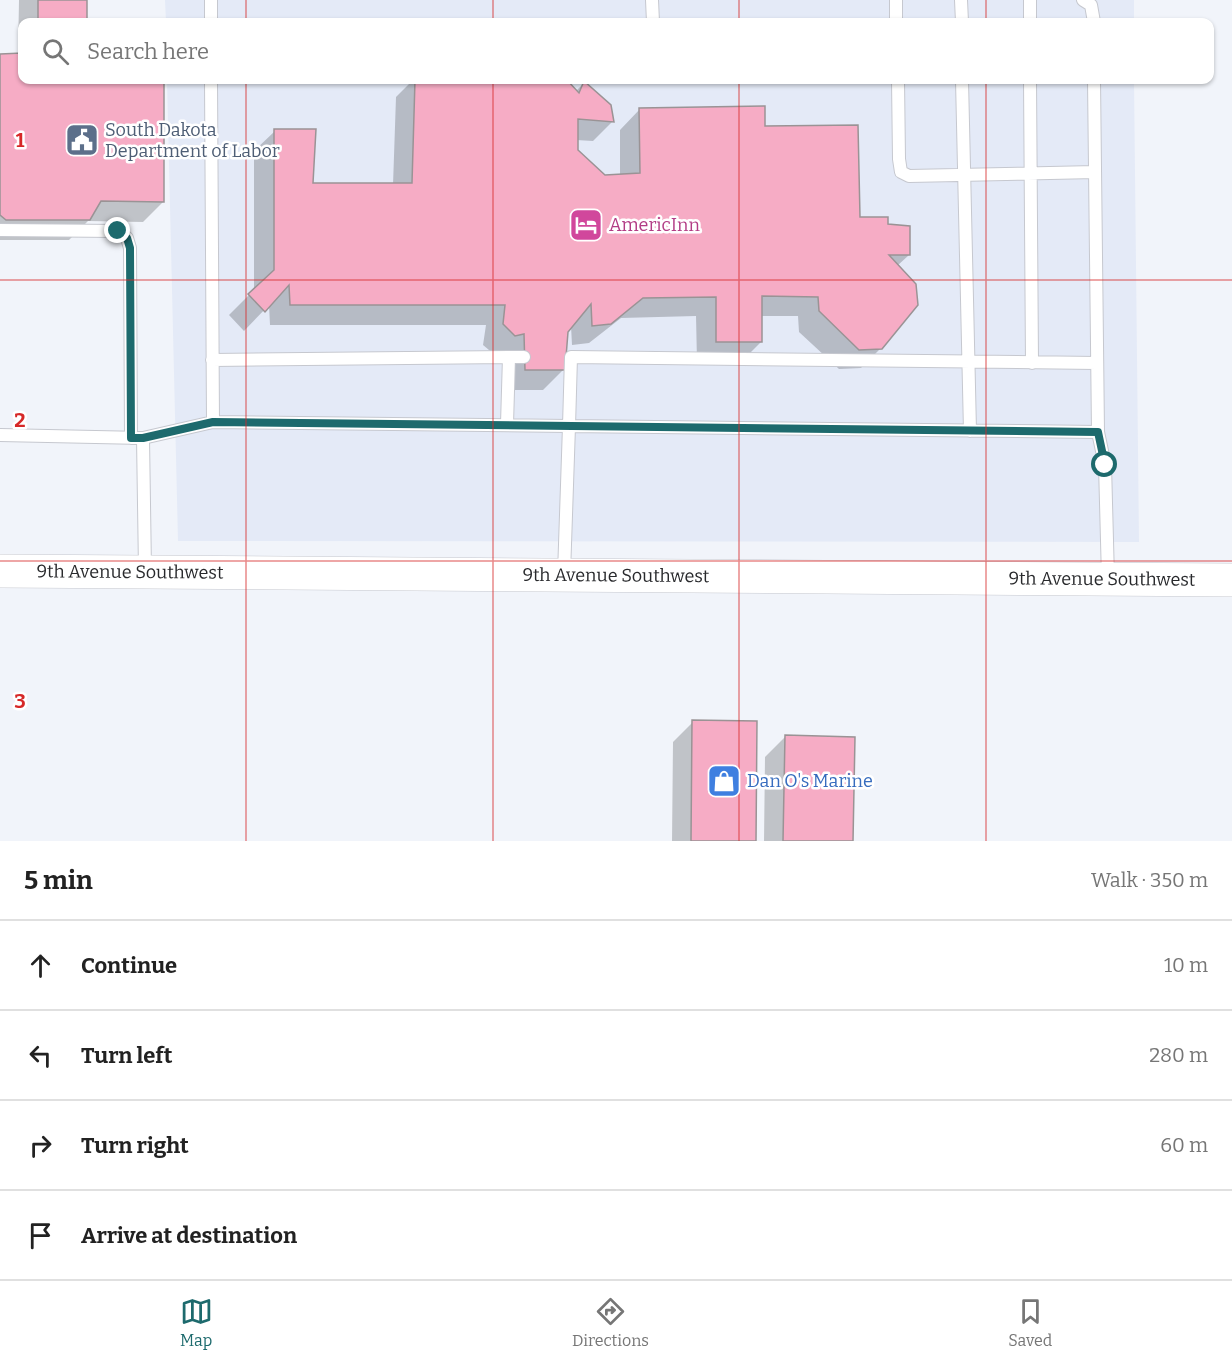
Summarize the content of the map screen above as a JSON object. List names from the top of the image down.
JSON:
{
  "streets": {
    "main road": ["9th Avenue Southwest"]
  },
  "places": {
    "public building": ["South Dakota Department of Labor"],
    "hotel": ["AmericInn"],
    "shop": ["Dan O's Marine"]
  },
  "page": {
    "search": "Search here",
    "heading": ["5 min", "Walk · 350 m"],
    "list": [
      ["Continue", "10 m"],
      ["Turn left", "280 m"],
      ["Turn right", "60 m"],
      "Arrive at destination"
    ],
    "nav": ["Map", "Directions", "Saved"]
  },
  "grid": {
    "rows": ["1", "2", "3"]
  }
}
